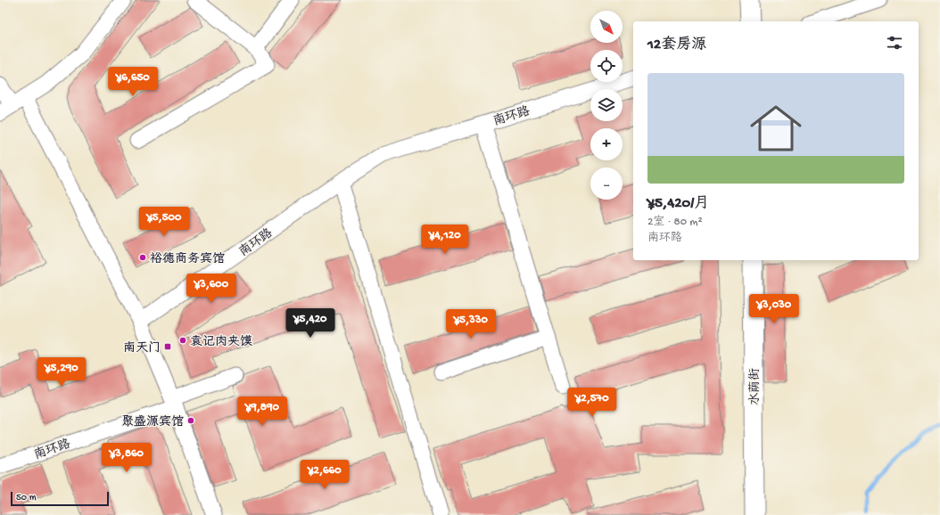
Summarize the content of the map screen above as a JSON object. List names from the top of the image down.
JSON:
{
  "streets": {
    "main road": ["水荫街"],
    "street": ["南环路"]
  },
  "places": {
    "other": ["裕德商务宾馆", "袁记肉夹馍", "聚盛源宾馆"],
    "transit": ["南天门"]
  },
  "scale_bar": "50 m",
  "north": "bottom right",
  "page": {
    "map_buttons": ["+", "−"],
    "heading": "12套房源",
    "list": [
      {
        "name": "¥5,420/月",
        "note": "2室 · 80 m² · 南环路"
      }
    ],
    "price": [
      "¥6,650",
      "¥5,500",
      "¥4,120",
      "¥3,600",
      "¥3,030",
      "¥5,420",
      "¥5,330",
      "¥5,290",
      "¥2,570",
      "¥9,890",
      "¥3,860",
      "¥2,660"
    ],
    "scale": "50 m"
  }
}
